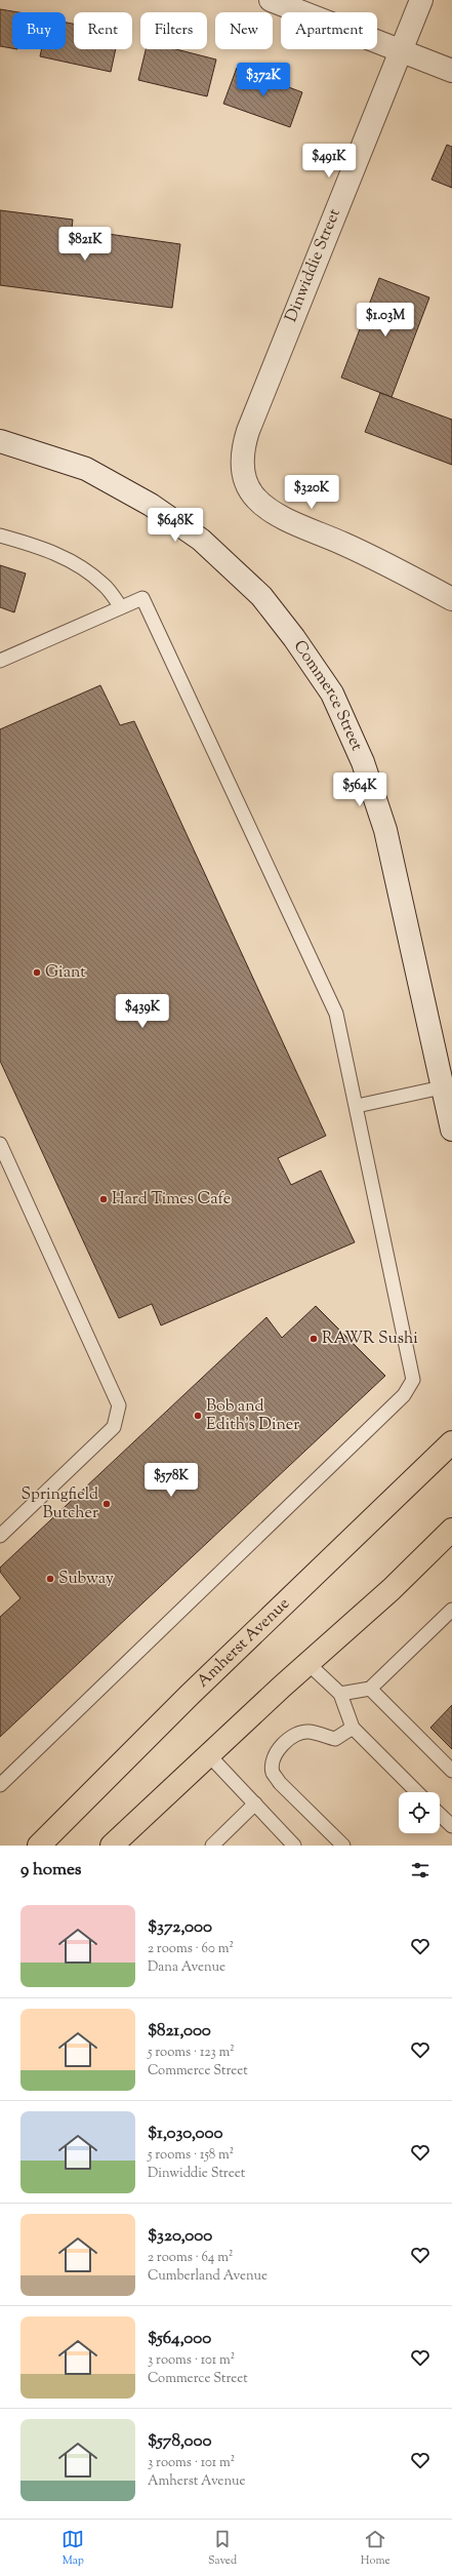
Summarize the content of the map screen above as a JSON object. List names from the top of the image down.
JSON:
{
  "streets": {
    "main road": ["Amherst Avenue"],
    "street": ["Dinwiddie Street", "Commerce Street"]
  },
  "places": [
    "Giant",
    "Hard Times Cafe",
    "RAWR Sushi",
    "Bob and Edith's Diner",
    "Springfield Butcher",
    "Subway"
  ],
  "page": {
    "chip": [
      "Buy",
      "Rent",
      "Filters",
      "New",
      "Apartment"
    ],
    "price": [
      "$372K",
      "$491K",
      "$821K",
      "$1.03M",
      "$320K",
      "$648K",
      "$564K",
      "$439K",
      "$578K"
    ],
    "heading": "9 homes",
    "list": [
      {
        "name": "$372,000",
        "note": "2 rooms · 60 m² · Dana Avenue"
      },
      {
        "name": "$821,000",
        "note": "5 rooms · 123 m² · Commerce Street"
      },
      {
        "name": "$1,030,000",
        "note": "5 rooms · 158 m² · Dinwiddie Street"
      },
      {
        "name": "$320,000",
        "note": "2 rooms · 64 m² · Cumberland Avenue"
      },
      {
        "name": "$564,000",
        "note": "3 rooms · 101 m² · Commerce Street"
      },
      {
        "name": "$578,000",
        "note": "3 rooms · 101 m² · Amherst Avenue"
      }
    ],
    "tabs": ["Map", "Saved", "Home"]
  }
}
